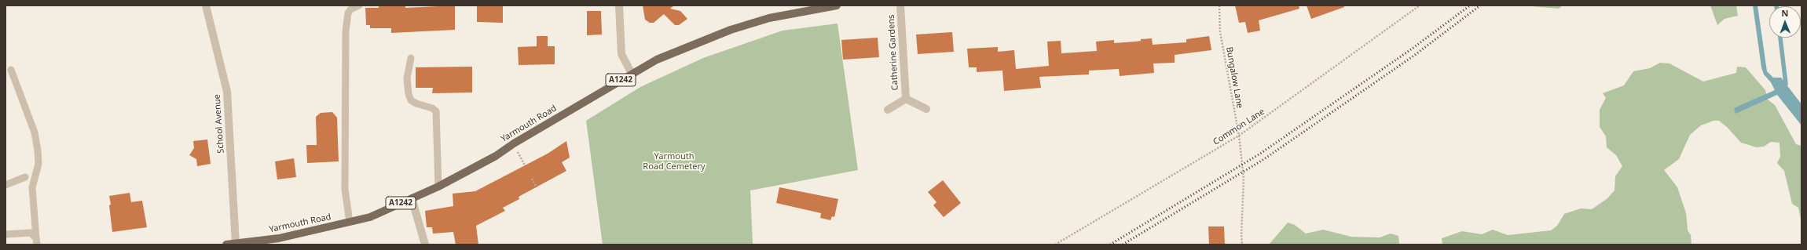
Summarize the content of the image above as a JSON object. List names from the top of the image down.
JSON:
{
  "streets": {
    "main road": ["A1242", "Yarmouth Road"],
    "street": ["Catherine Gardens", "School Avenue"],
    "path": ["Bungalow Lane", "Common Lane"]
  },
  "crossings": [
    ["Bungalow Lane", "Common Lane"],
    ["School Avenue", "Yarmouth Road"]
  ],
  "parks": ["Yarmouth Road Cemetery"],
  "north": "top"
}
